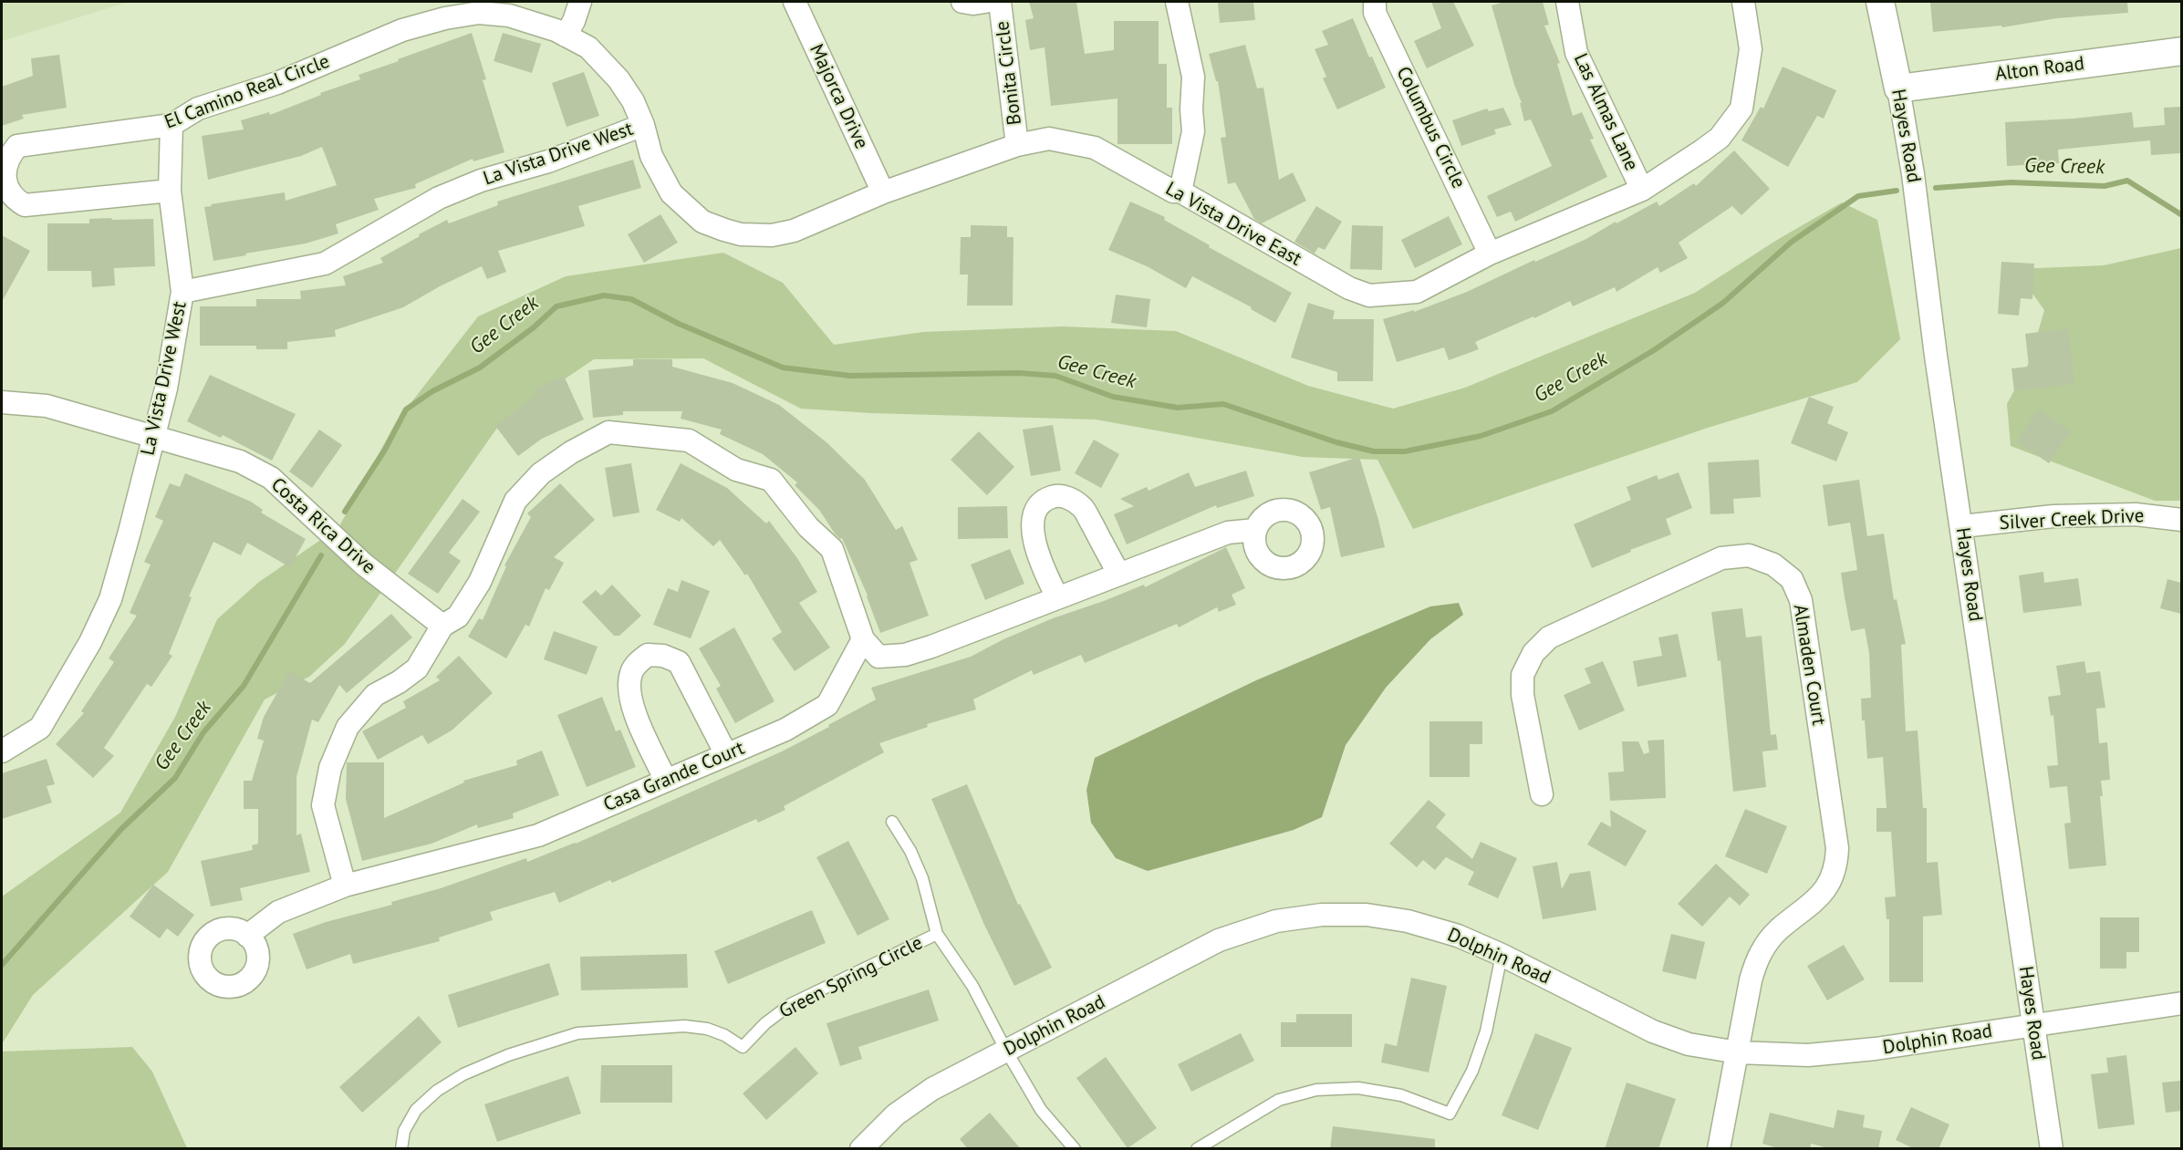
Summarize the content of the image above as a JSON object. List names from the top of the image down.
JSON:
{
  "streets": {
    "street": [
      "Alton Road",
      "Bonita Circle",
      "El Camino Real Circle",
      "Majorca Drive",
      "Las Almas Lane",
      "Columbus Circle",
      "Hayes Road",
      "La Vista Drive West",
      "La Vista Drive East",
      "Silver Creek Drive",
      "Costa Rica Drive",
      "Almaden Court",
      "Casa Grande Court",
      "Dolphin Road"
    ],
    "lane": ["Green Spring Circle"]
  },
  "crossings": [
    ["Alton Road", "Hayes Road"],
    ["Bonita Circle", "La Vista Drive East"],
    ["El Camino Real Circle", "La Vista Drive West"],
    ["El Camino Real Circle", "La Vista Drive East"],
    ["Majorca Drive", "La Vista Drive East"],
    ["Las Almas Lane", "La Vista Drive East"],
    ["Columbus Circle", "La Vista Drive East"],
    ["Hayes Road", "Silver Creek Drive"],
    ["Hayes Road", "Dolphin Road"],
    ["La Vista Drive West", "La Vista Drive East"],
    ["La Vista Drive West", "Costa Rica Drive"],
    ["Almaden Court", "Dolphin Road"]
  ],
  "water": ["Gee Creek"]
}
